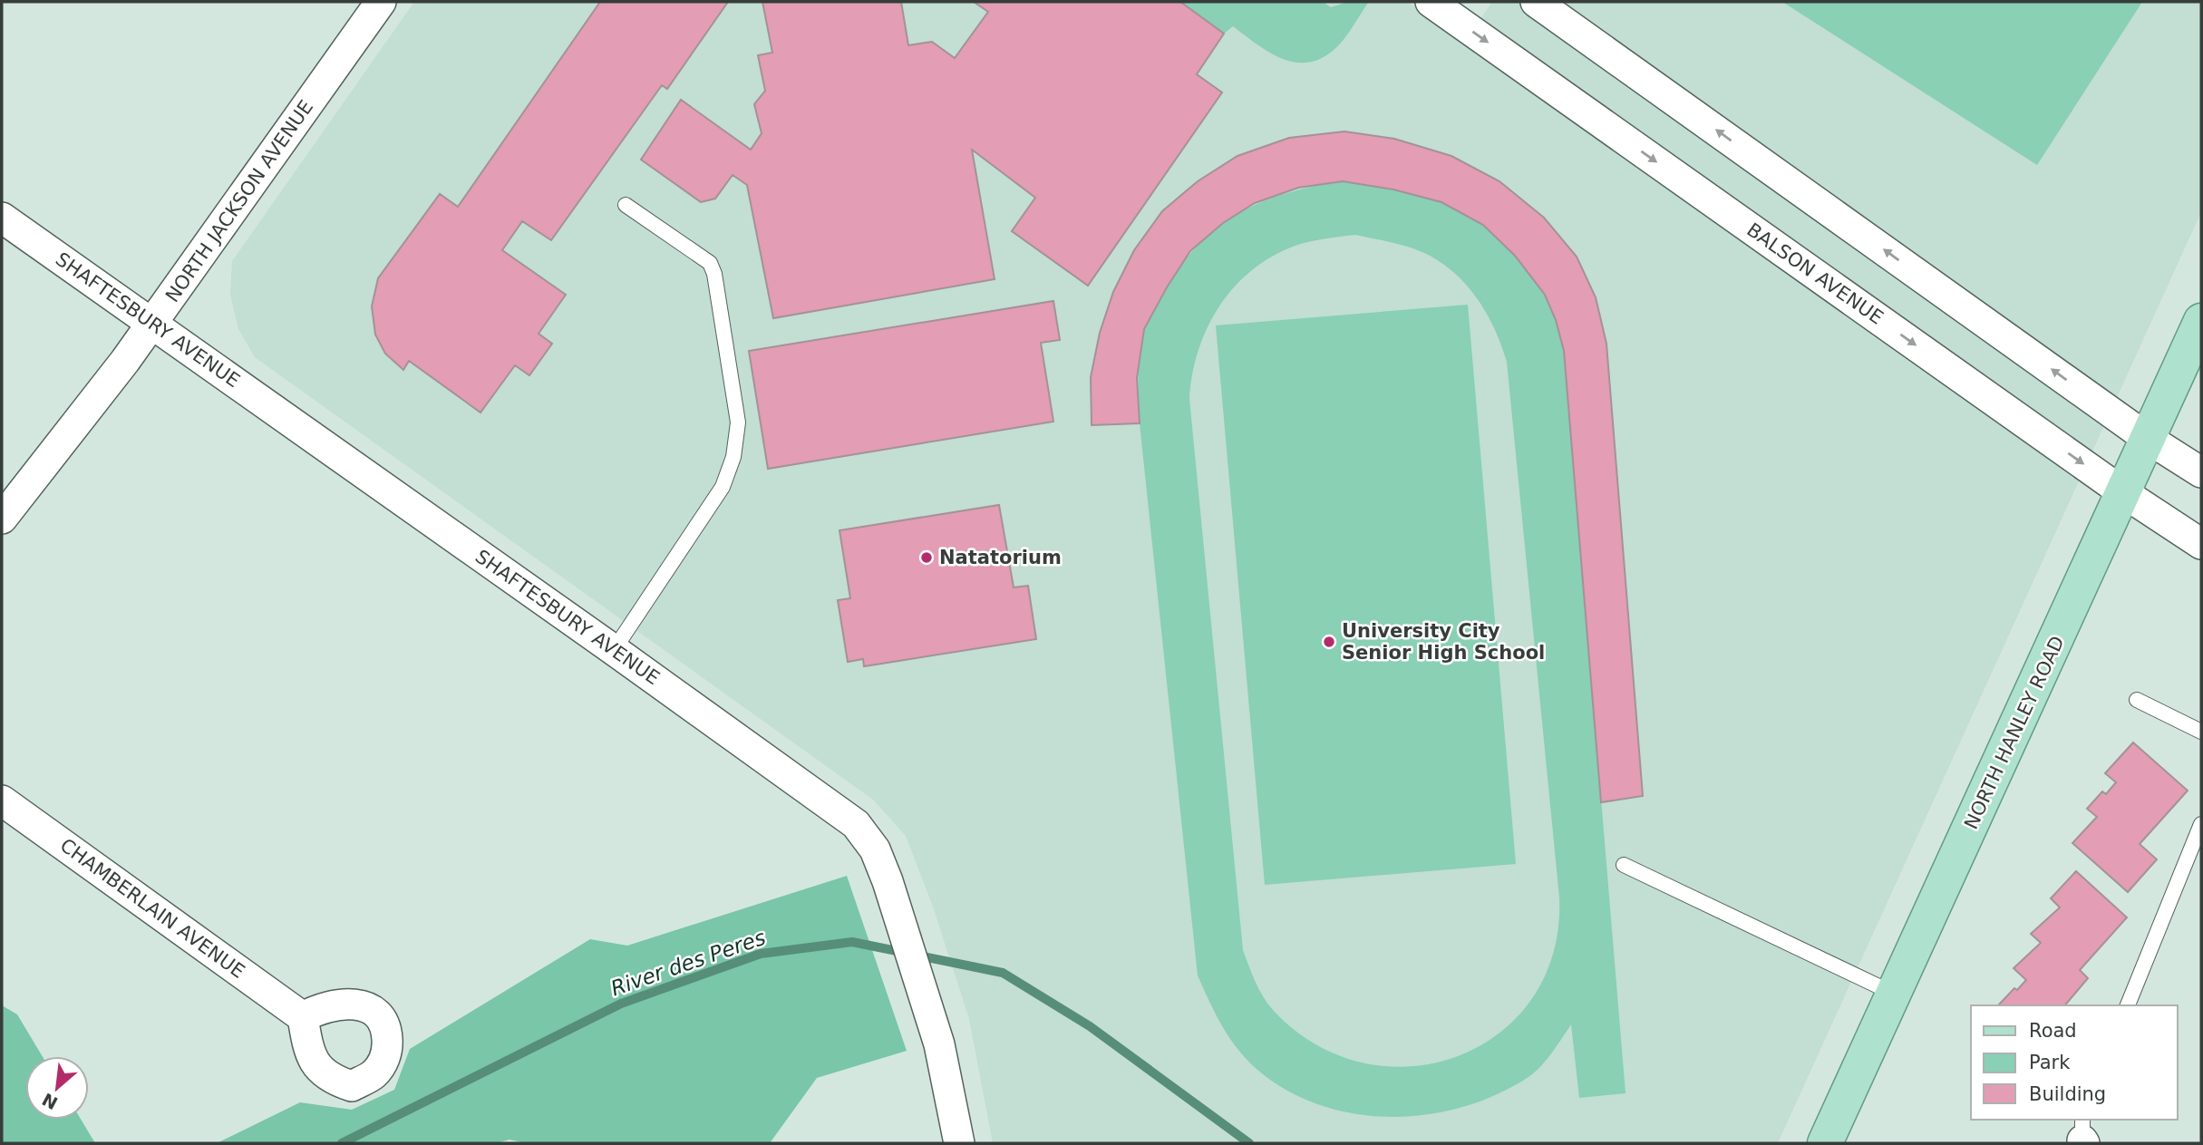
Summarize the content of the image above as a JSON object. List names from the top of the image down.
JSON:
{
  "streets": {
    "main road": ["NORTH HANLEY ROAD"],
    "street": [
      "NORTH JACKSON AVENUE",
      "BALSON AVENUE",
      "SHAFTESBURY AVENUE",
      "CHAMBERLAIN AVENUE"
    ]
  },
  "crossings": [
    ["NORTH JACKSON AVENUE", "SHAFTESBURY AVENUE"],
    ["BALSON AVENUE", "NORTH HANLEY ROAD"]
  ],
  "water": ["River des Peres"],
  "places": ["Natatorium", "University City Senior High School"],
  "legend": ["Road", "Park", "Building"],
  "north": "bottom left"
}
